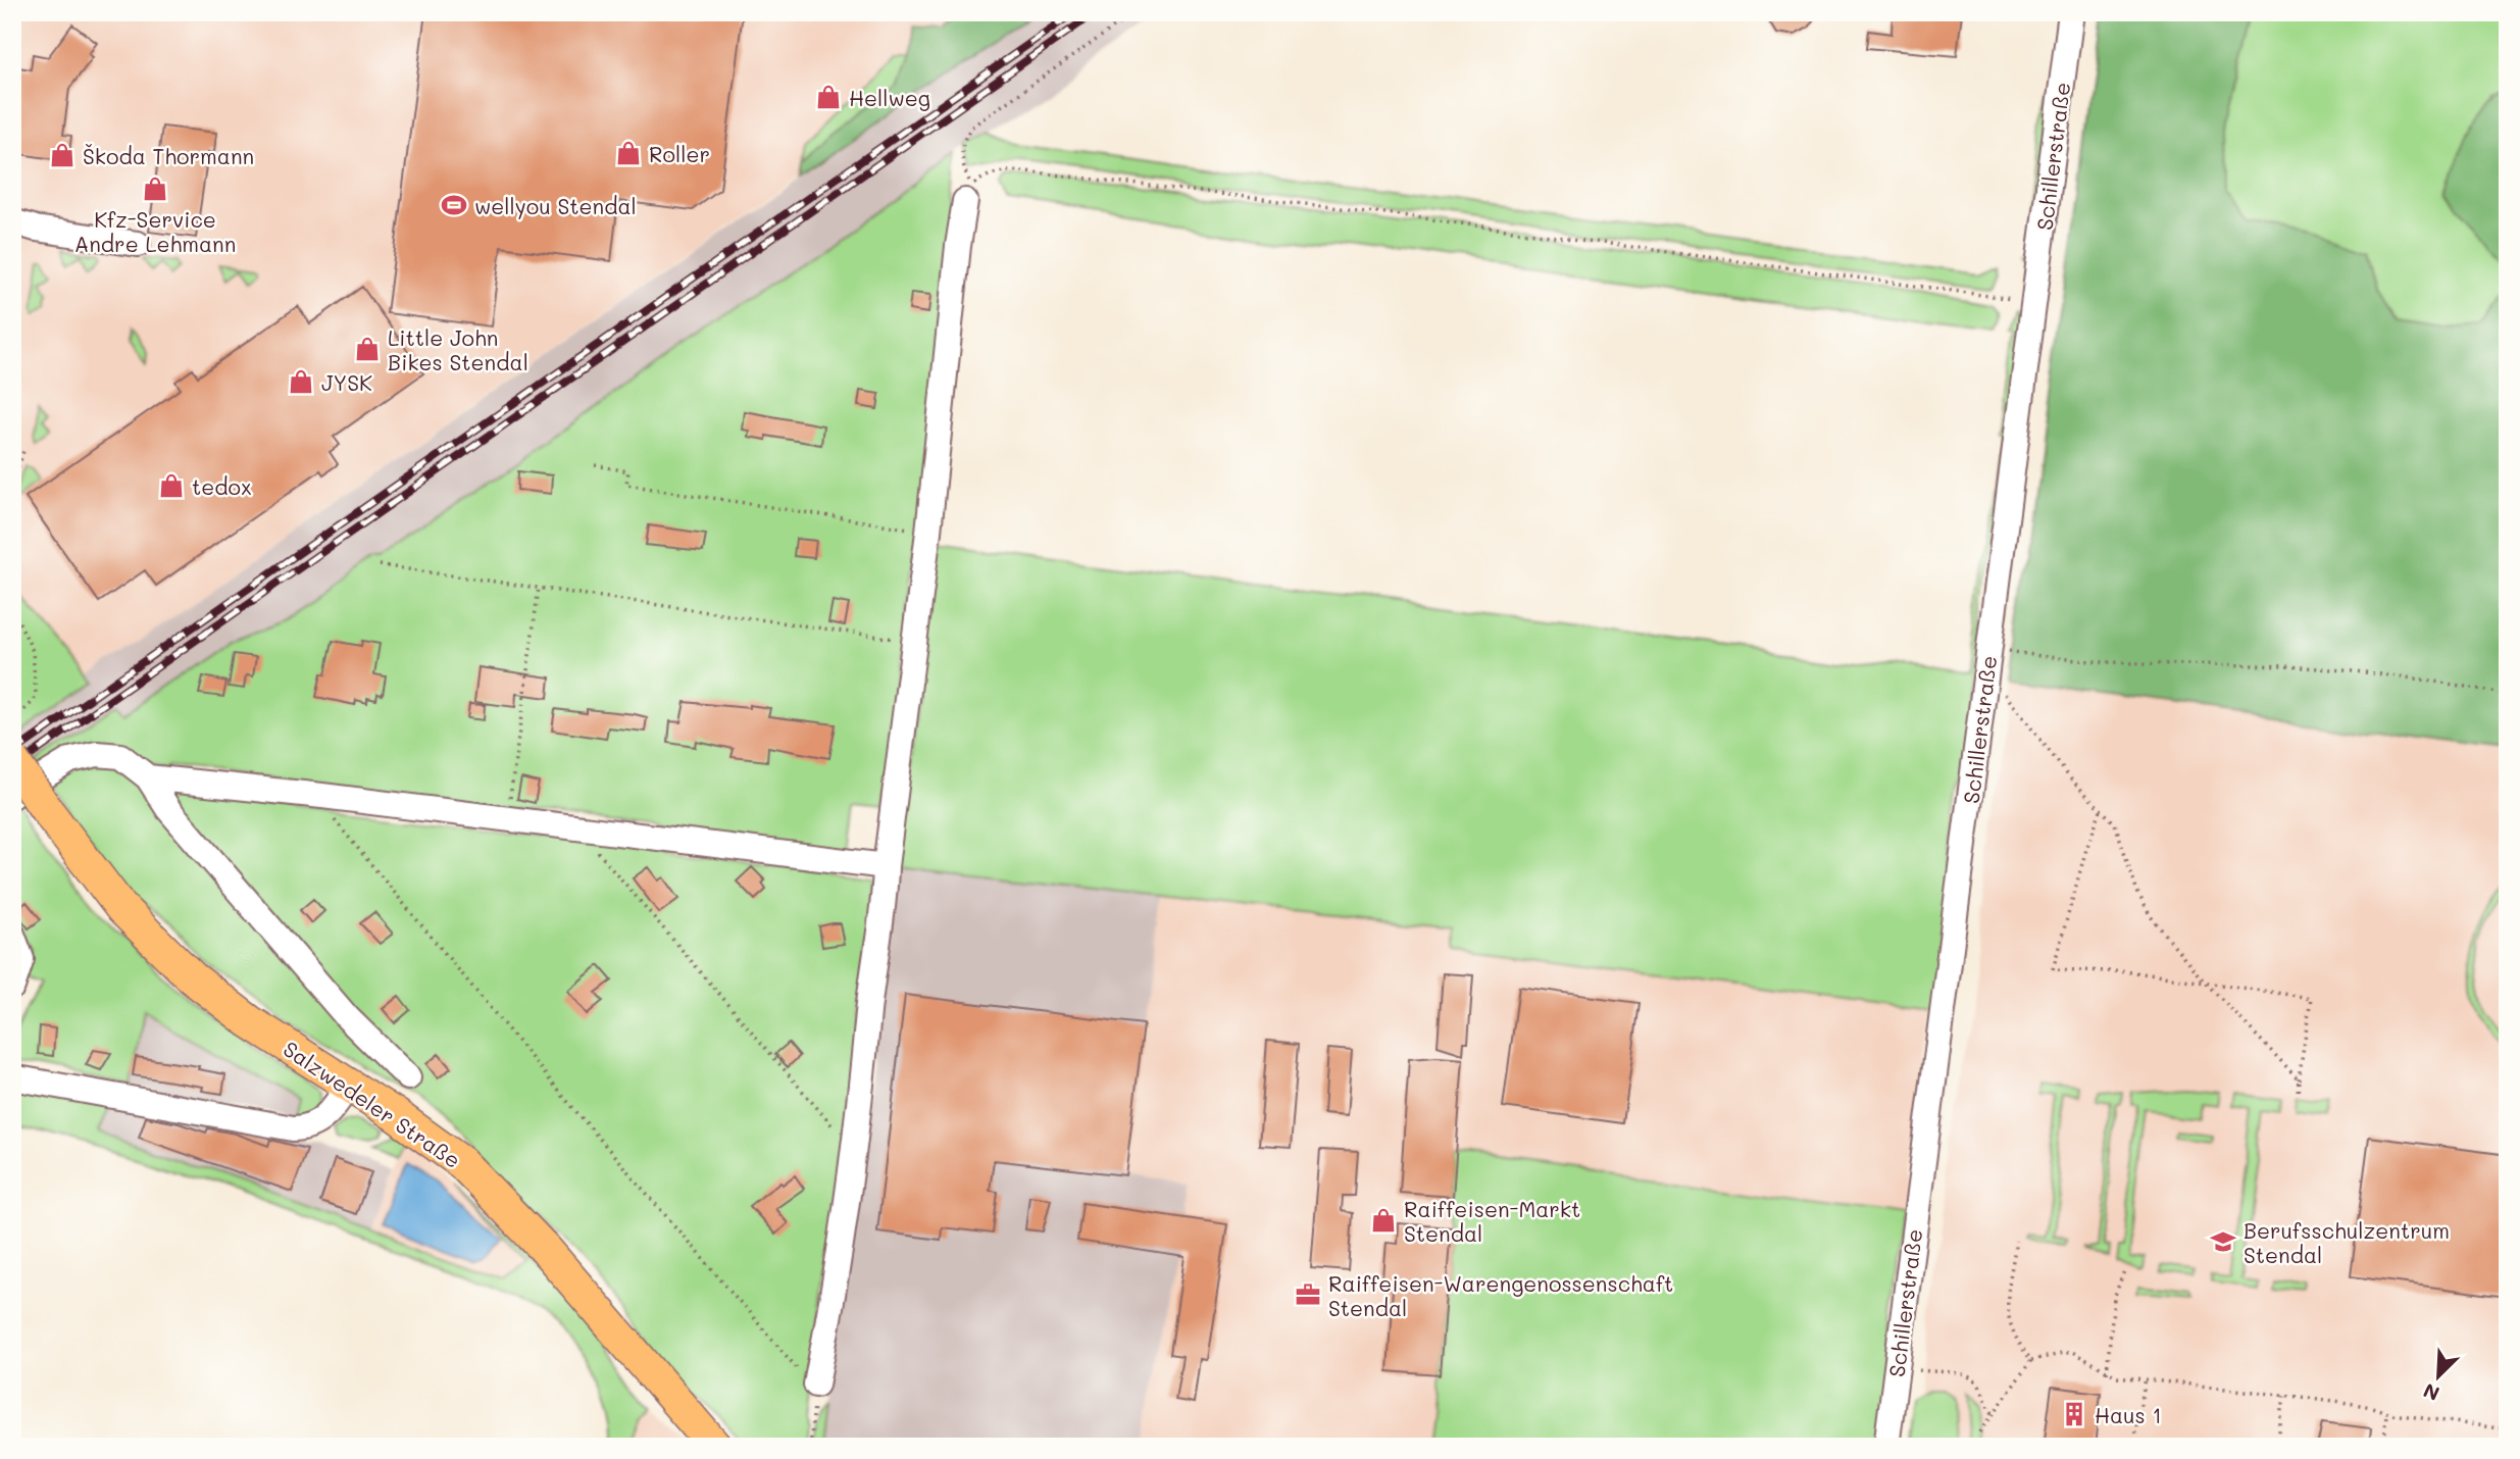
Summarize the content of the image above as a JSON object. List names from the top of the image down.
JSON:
{
  "streets": {
    "main road": ["Salzwedeler Straße"],
    "street": ["Schillerstraße"]
  },
  "places": {
    "shop": [
      "Hellweg",
      "Roller",
      "Škoda Thormann",
      "Kfz-Service Andre Lehmann",
      "Little John Bikes Stendal",
      "JYSK",
      "tedox",
      "Raiffeisen-Markt Stendal"
    ],
    "sports": ["wellyou Stendal"],
    "school or university": ["Berufsschulzentrum Stendal"],
    "office": ["Raiffeisen-Warengenossenschaft Stendal"],
    "building": ["Haus 1"]
  },
  "north": "bottom left"
}
